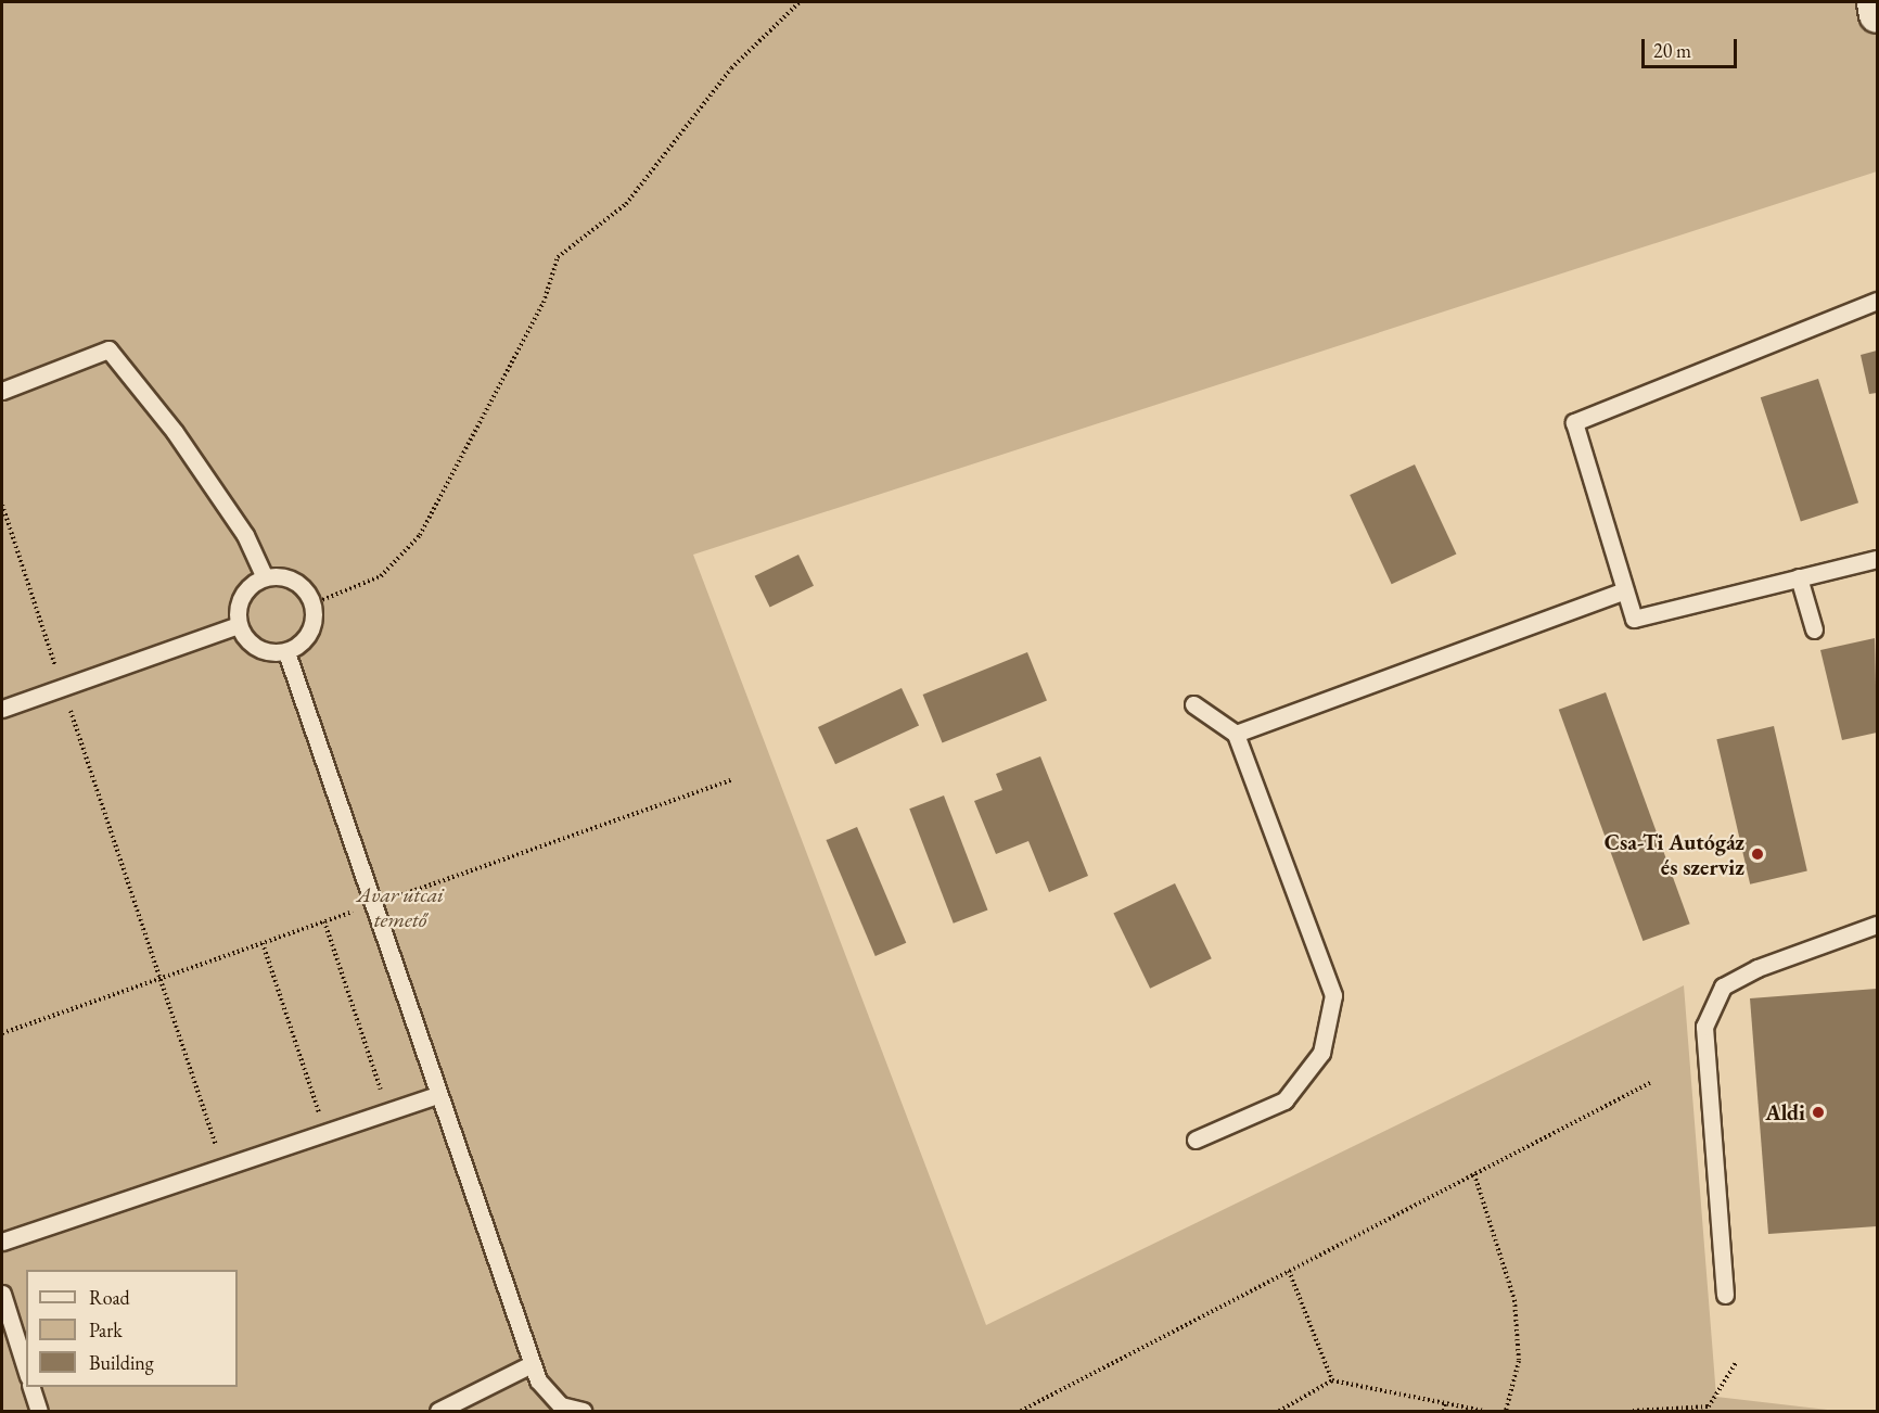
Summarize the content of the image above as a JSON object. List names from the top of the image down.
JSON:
{
  "parks": ["Avar utcai temető"],
  "places": ["Csa-Ti Autógáz és szerviz", "Aldi"],
  "legend": ["Road", "Park", "Building"],
  "scale_bar": "20 m"
}
